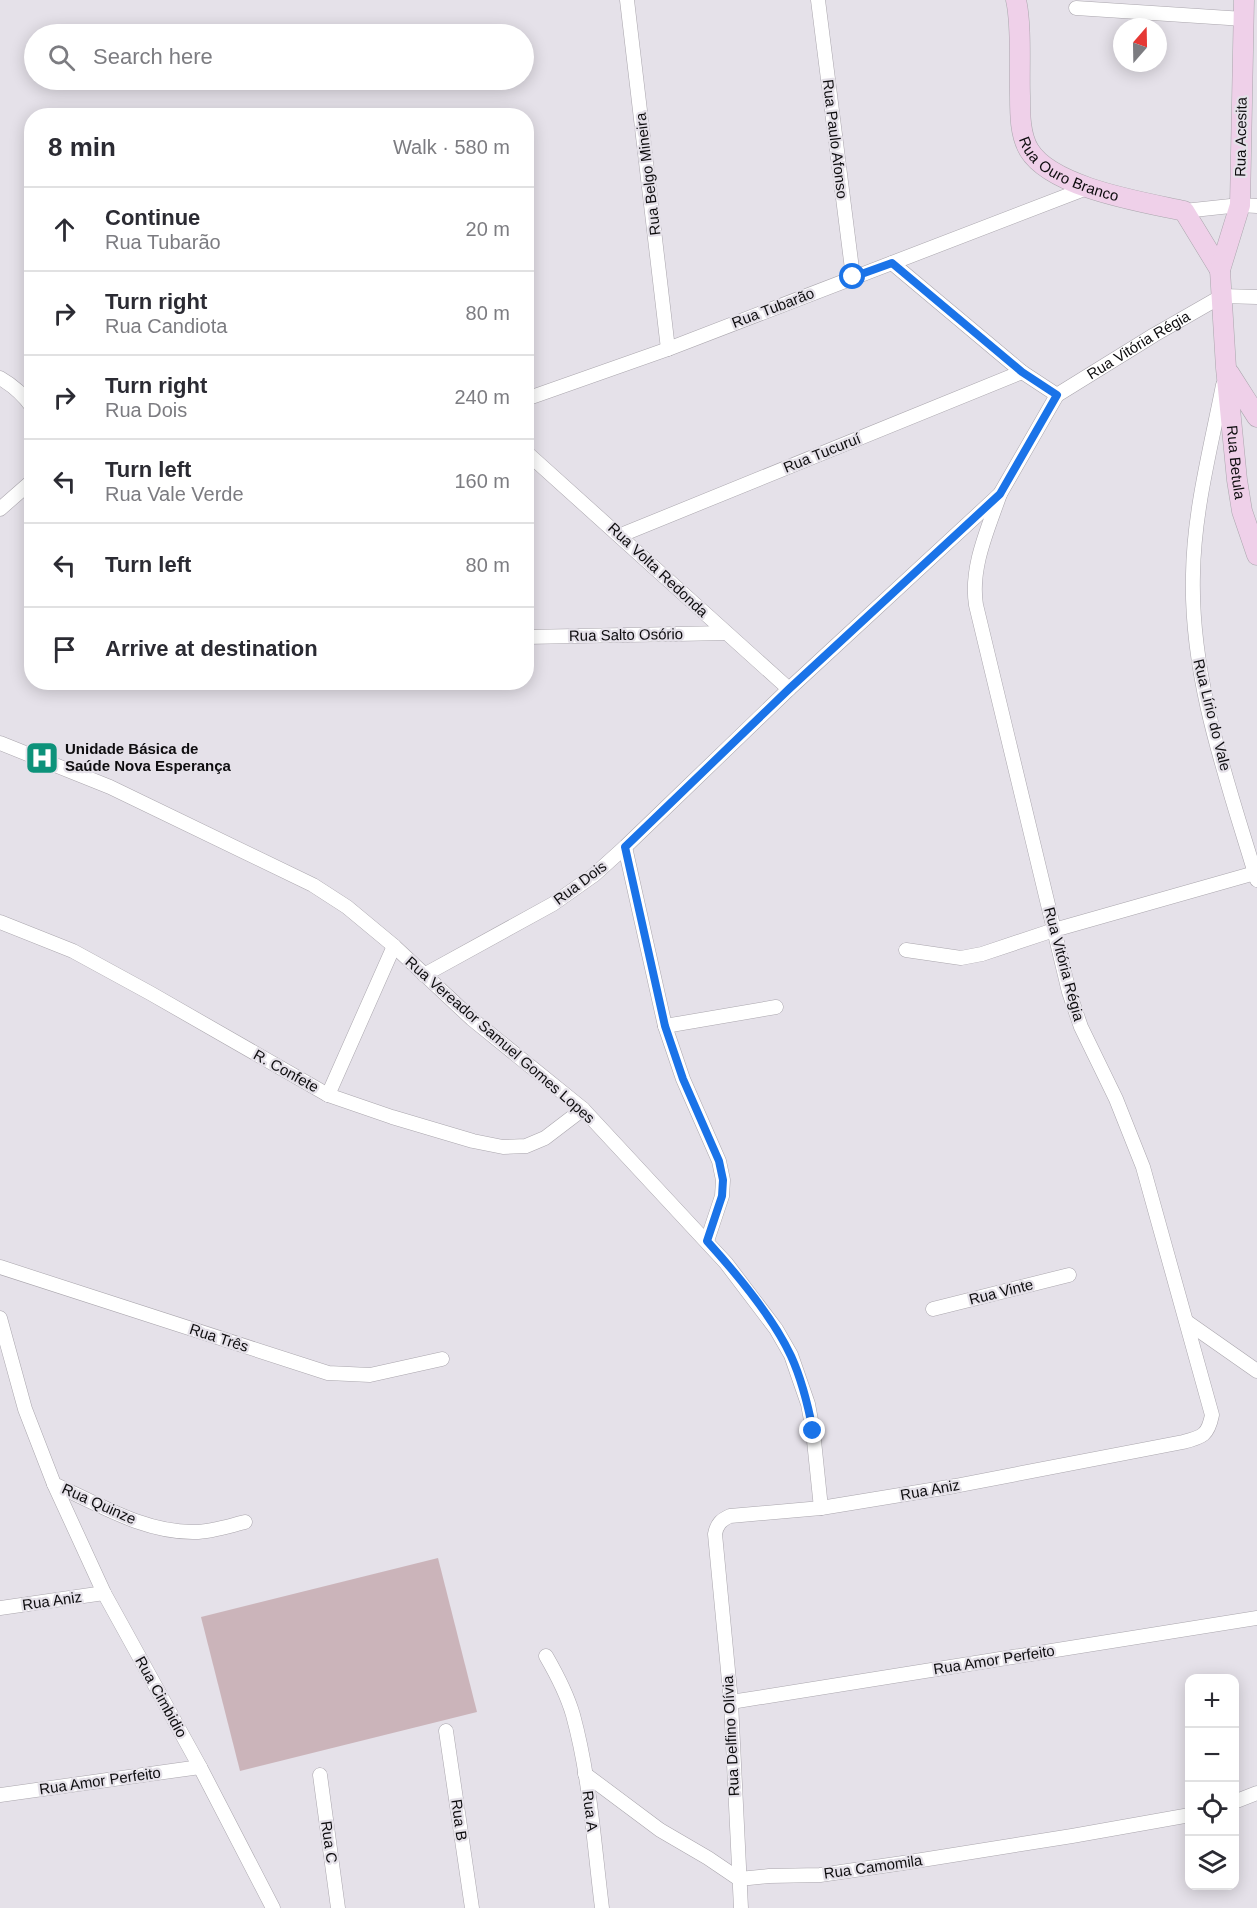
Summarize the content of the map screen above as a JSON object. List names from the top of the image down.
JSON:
{
  "streets": {
    "street": [
      "Rua Acesita",
      "Rua Paulo Afonso",
      "Rua Ouro Branco",
      "Rua Belgo Mineira",
      "Rua Tubarão",
      "Rua Vitória Régia",
      "Rua Tucuruí",
      "Rua Betula",
      "Rua Volta Redonda",
      "Rua Salto Osório",
      "Rua Lírio do Vale",
      "Rua Dois",
      "Rua Vereador Samuel Gomes Lopes",
      "R. Confete",
      "Rua Vinte",
      "Rua Três",
      "Rua Aniz",
      "Rua Quinze",
      "Rua Amor Perfeito",
      "Rua Cimbidio",
      "Rua Delfino Olívia",
      "Rua A",
      "Rua B",
      "Rua C",
      "Rua Camomila"
    ]
  },
  "crossings": [
    ["Rua Acesita", "Rua Ouro Branco"],
    ["Rua Paulo Afonso", "Rua Tubarão"],
    ["Rua Ouro Branco", "Rua Tubarão"],
    ["Rua Belgo Mineira", "Rua Tubarão"],
    ["Rua Vitória Régia", "Rua Dois"],
    ["Rua Vitória Régia", "Rua Aniz"],
    ["Rua Tucuruí", "Rua Volta Redonda"],
    ["Rua Betula", "Rua Lírio do Vale"],
    ["Rua Volta Redonda", "Rua Salto Osório"],
    ["Rua Volta Redonda", "Rua Dois"],
    ["Rua Dois", "Rua Vereador Samuel Gomes Lopes"],
    ["Rua Vereador Samuel Gomes Lopes", "R. Confete"],
    ["Rua Vereador Samuel Gomes Lopes", "Rua Aniz"],
    ["Rua Aniz", "Rua Cimbidio"],
    ["Rua Aniz", "Rua Delfino Olívia"],
    ["Rua Quinze", "Rua Cimbidio"],
    ["Rua Amor Perfeito", "Rua Cimbidio"],
    ["Rua Amor Perfeito", "Rua Delfino Olívia"],
    ["Rua Delfino Olívia", "Rua Camomila"]
  ],
  "places": {
    "hospital": ["Unidade Básica de Saúde Nova Esperança"]
  },
  "north": "top",
  "page": {
    "search": "Search here",
    "heading": ["8 min", "Walk · 580 m"],
    "list": [
      ["Continue", "Rua Tubarão", "20 m"],
      ["Turn right", "Rua Candiota", "80 m"],
      ["Turn right", "Rua Dois", "240 m"],
      ["Turn left", "Rua Vale Verde", "160 m"],
      ["Turn left", "80 m"],
      "Arrive at destination"
    ],
    "map_buttons": ["+", "−"]
  }
}
